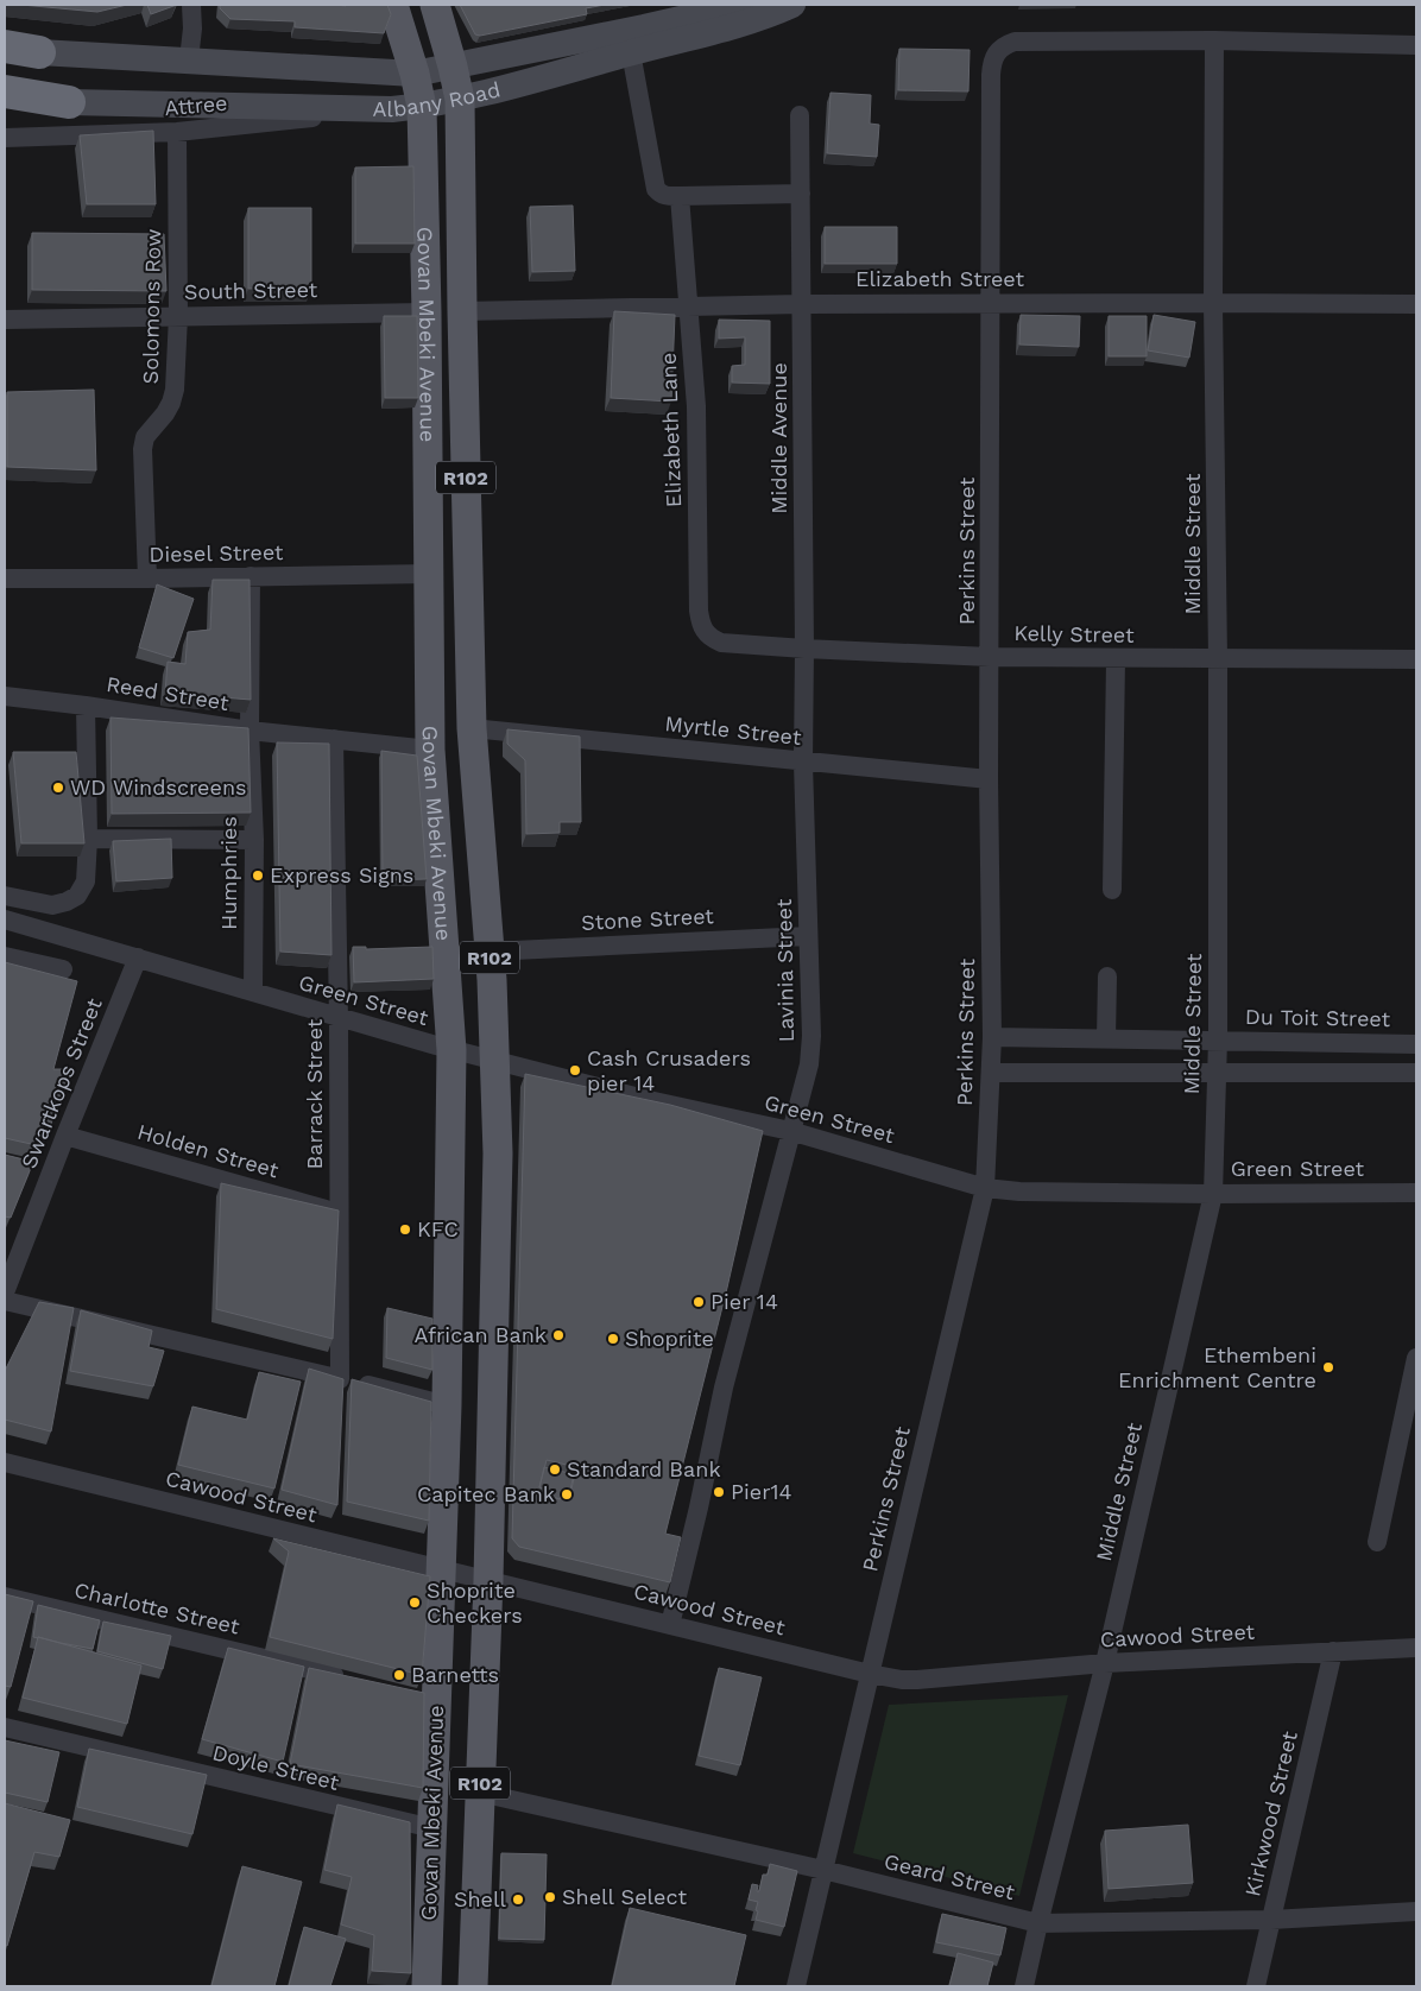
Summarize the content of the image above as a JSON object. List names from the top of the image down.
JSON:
{
  "streets": {
    "main road": ["Albany Road", "Govan Mbeki Avenue", "R102"],
    "street": [
      "Attree",
      "Elizabeth Street",
      "South Street",
      "Solomons Row",
      "Elizabeth Lane",
      "Middle Avenue",
      "Middle Street",
      "Perkins Street",
      "Diesel Street",
      "Kelly Street",
      "Reed Street",
      "Myrtle Street",
      "Humphries",
      "Stone Street",
      "Lavinia Street",
      "Green Street",
      "Du Toit Street",
      "Swartkops Street",
      "Barrack Street",
      "Holden Street",
      "Cawood Street",
      "Charlotte Street",
      "Doyle Street",
      "Kirkwood Street",
      "Geard Street"
    ]
  },
  "crossings": [
    ["Albany Road", "Attree"],
    ["Albany Road", "Govan Mbeki Avenue"],
    ["Attree", "Solomons Row"],
    ["Elizabeth Street", "Govan Mbeki Avenue"],
    ["Elizabeth Street", "Elizabeth Lane"],
    ["Elizabeth Street", "Middle Avenue"],
    ["Elizabeth Street", "Middle Street"],
    ["Elizabeth Street", "Perkins Street"],
    ["South Street", "Solomons Row"],
    ["South Street", "Govan Mbeki Avenue"],
    ["Solomons Row", "Diesel Street"],
    ["Govan Mbeki Avenue", "Diesel Street"],
    ["Govan Mbeki Avenue", "Reed Street"],
    ["Govan Mbeki Avenue", "Myrtle Street"],
    ["Govan Mbeki Avenue", "Stone Street"],
    ["Govan Mbeki Avenue", "Green Street"],
    ["Govan Mbeki Avenue", "Cawood Street"],
    ["Govan Mbeki Avenue", "Doyle Street"],
    ["Govan Mbeki Avenue", "Geard Street"],
    ["Elizabeth Lane", "Kelly Street"],
    ["Middle Avenue", "Kelly Street"],
    ["Middle Avenue", "Myrtle Street"],
    ["Middle Avenue", "Lavinia Street"],
    ["Middle Street", "Perkins Street"],
    ["Middle Street", "Kelly Street"],
    ["Middle Street", "Green Street"],
    ["Middle Street", "Du Toit Street"],
    ["Middle Street", "Cawood Street"],
    ["Middle Street", "Geard Street"],
    ["Perkins Street", "Kelly Street"],
    ["Perkins Street", "Myrtle Street"],
    ["Perkins Street", "Green Street"],
    ["Perkins Street", "Du Toit Street"],
    ["Perkins Street", "Cawood Street"],
    ["Perkins Street", "Geard Street"],
    ["Diesel Street", "Humphries"],
    ["Reed Street", "Humphries"],
    ["Reed Street", "Barrack Street"],
    ["Myrtle Street", "Lavinia Street"],
    ["Humphries", "Green Street"],
    ["Stone Street", "Lavinia Street"],
    ["Lavinia Street", "Green Street"],
    ["Lavinia Street", "Cawood Street"],
    ["Green Street", "Swartkops Street"],
    ["Green Street", "Barrack Street"],
    ["Swartkops Street", "Holden Street"],
    ["Barrack Street", "Holden Street"],
    ["Cawood Street", "Kirkwood Street"],
    ["Kirkwood Street", "Geard Street"]
  ],
  "places": [
    "WD Windscreens",
    "Express Signs",
    "Cash Crusaders pier 14",
    "KFC",
    "Pier 14",
    "African Bank",
    "Shoprite",
    "Ethembeni Enrichment Centre",
    "Standard Bank",
    "Pier14",
    "Capitec Bank",
    "Shoprite Checkers",
    "Barnetts",
    "Shell Select",
    "Shell"
  ]
}
